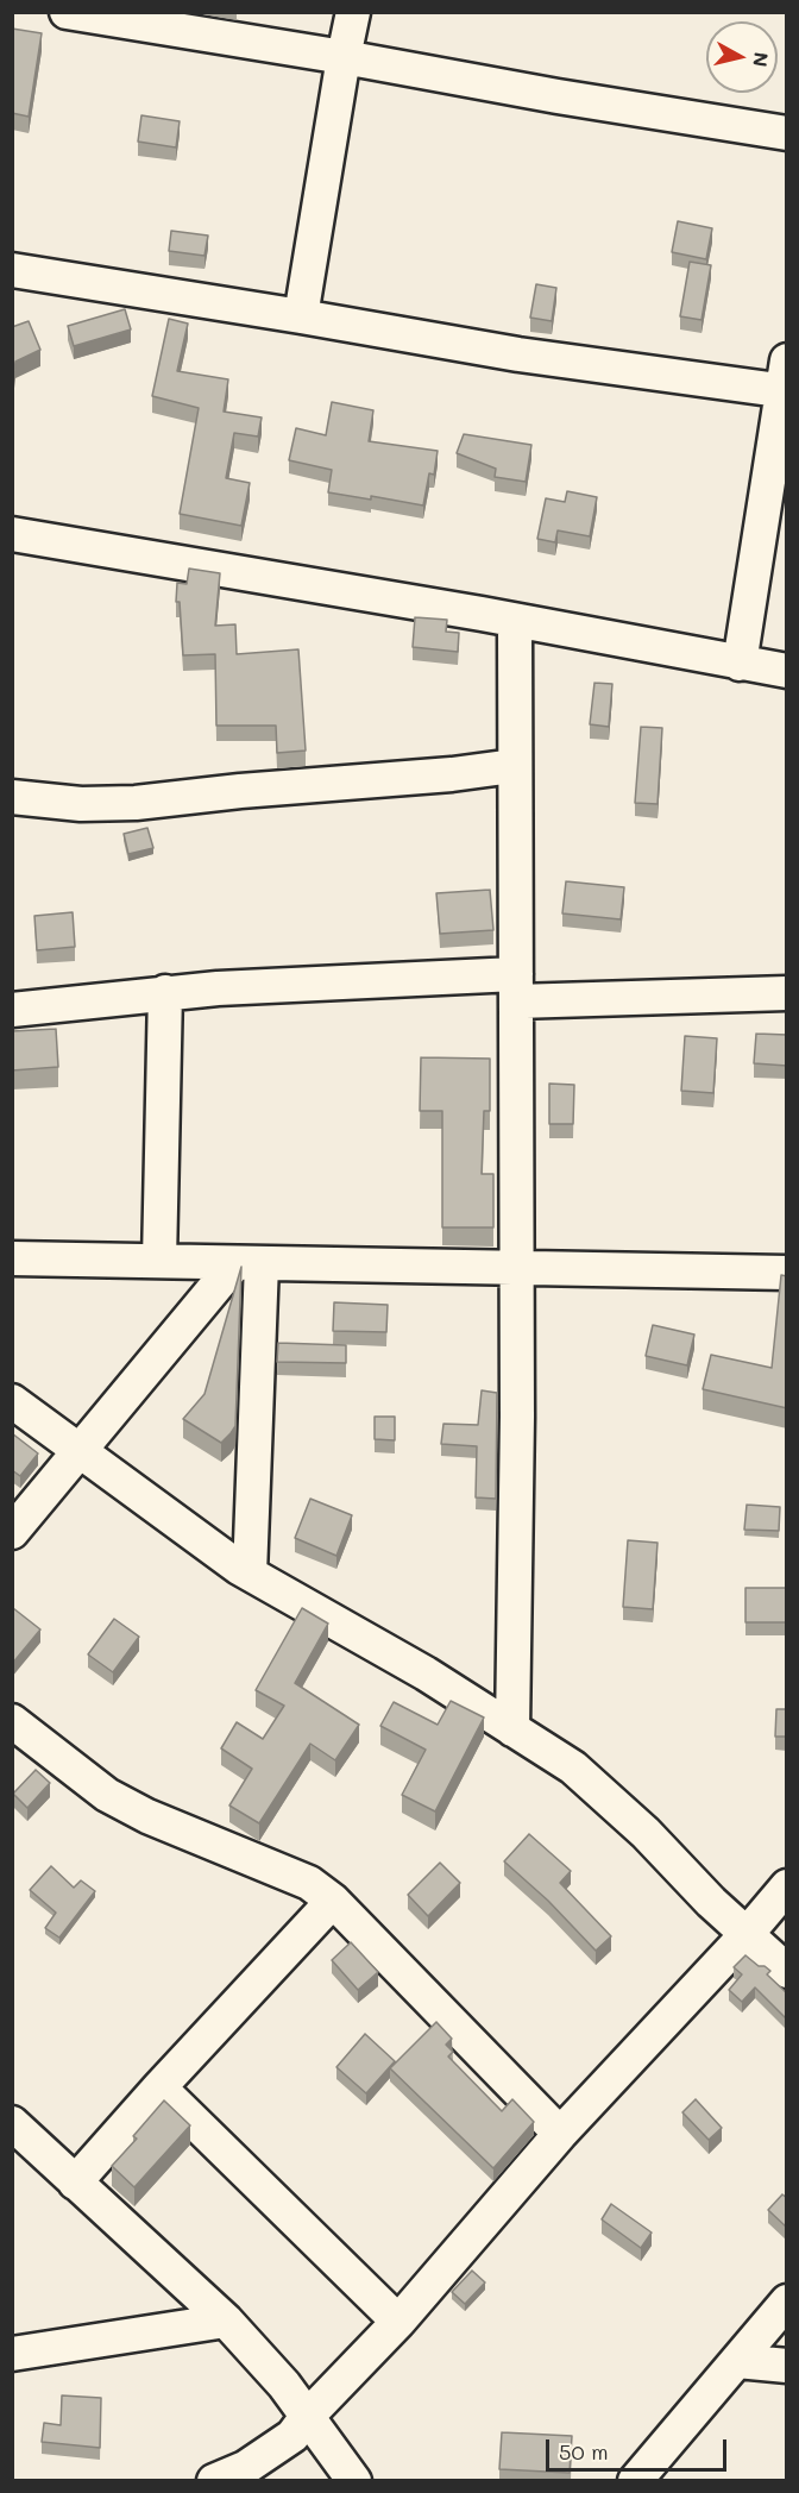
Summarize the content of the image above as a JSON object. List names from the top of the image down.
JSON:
{
  "scale_bar": "50 m",
  "north": "right"
}
